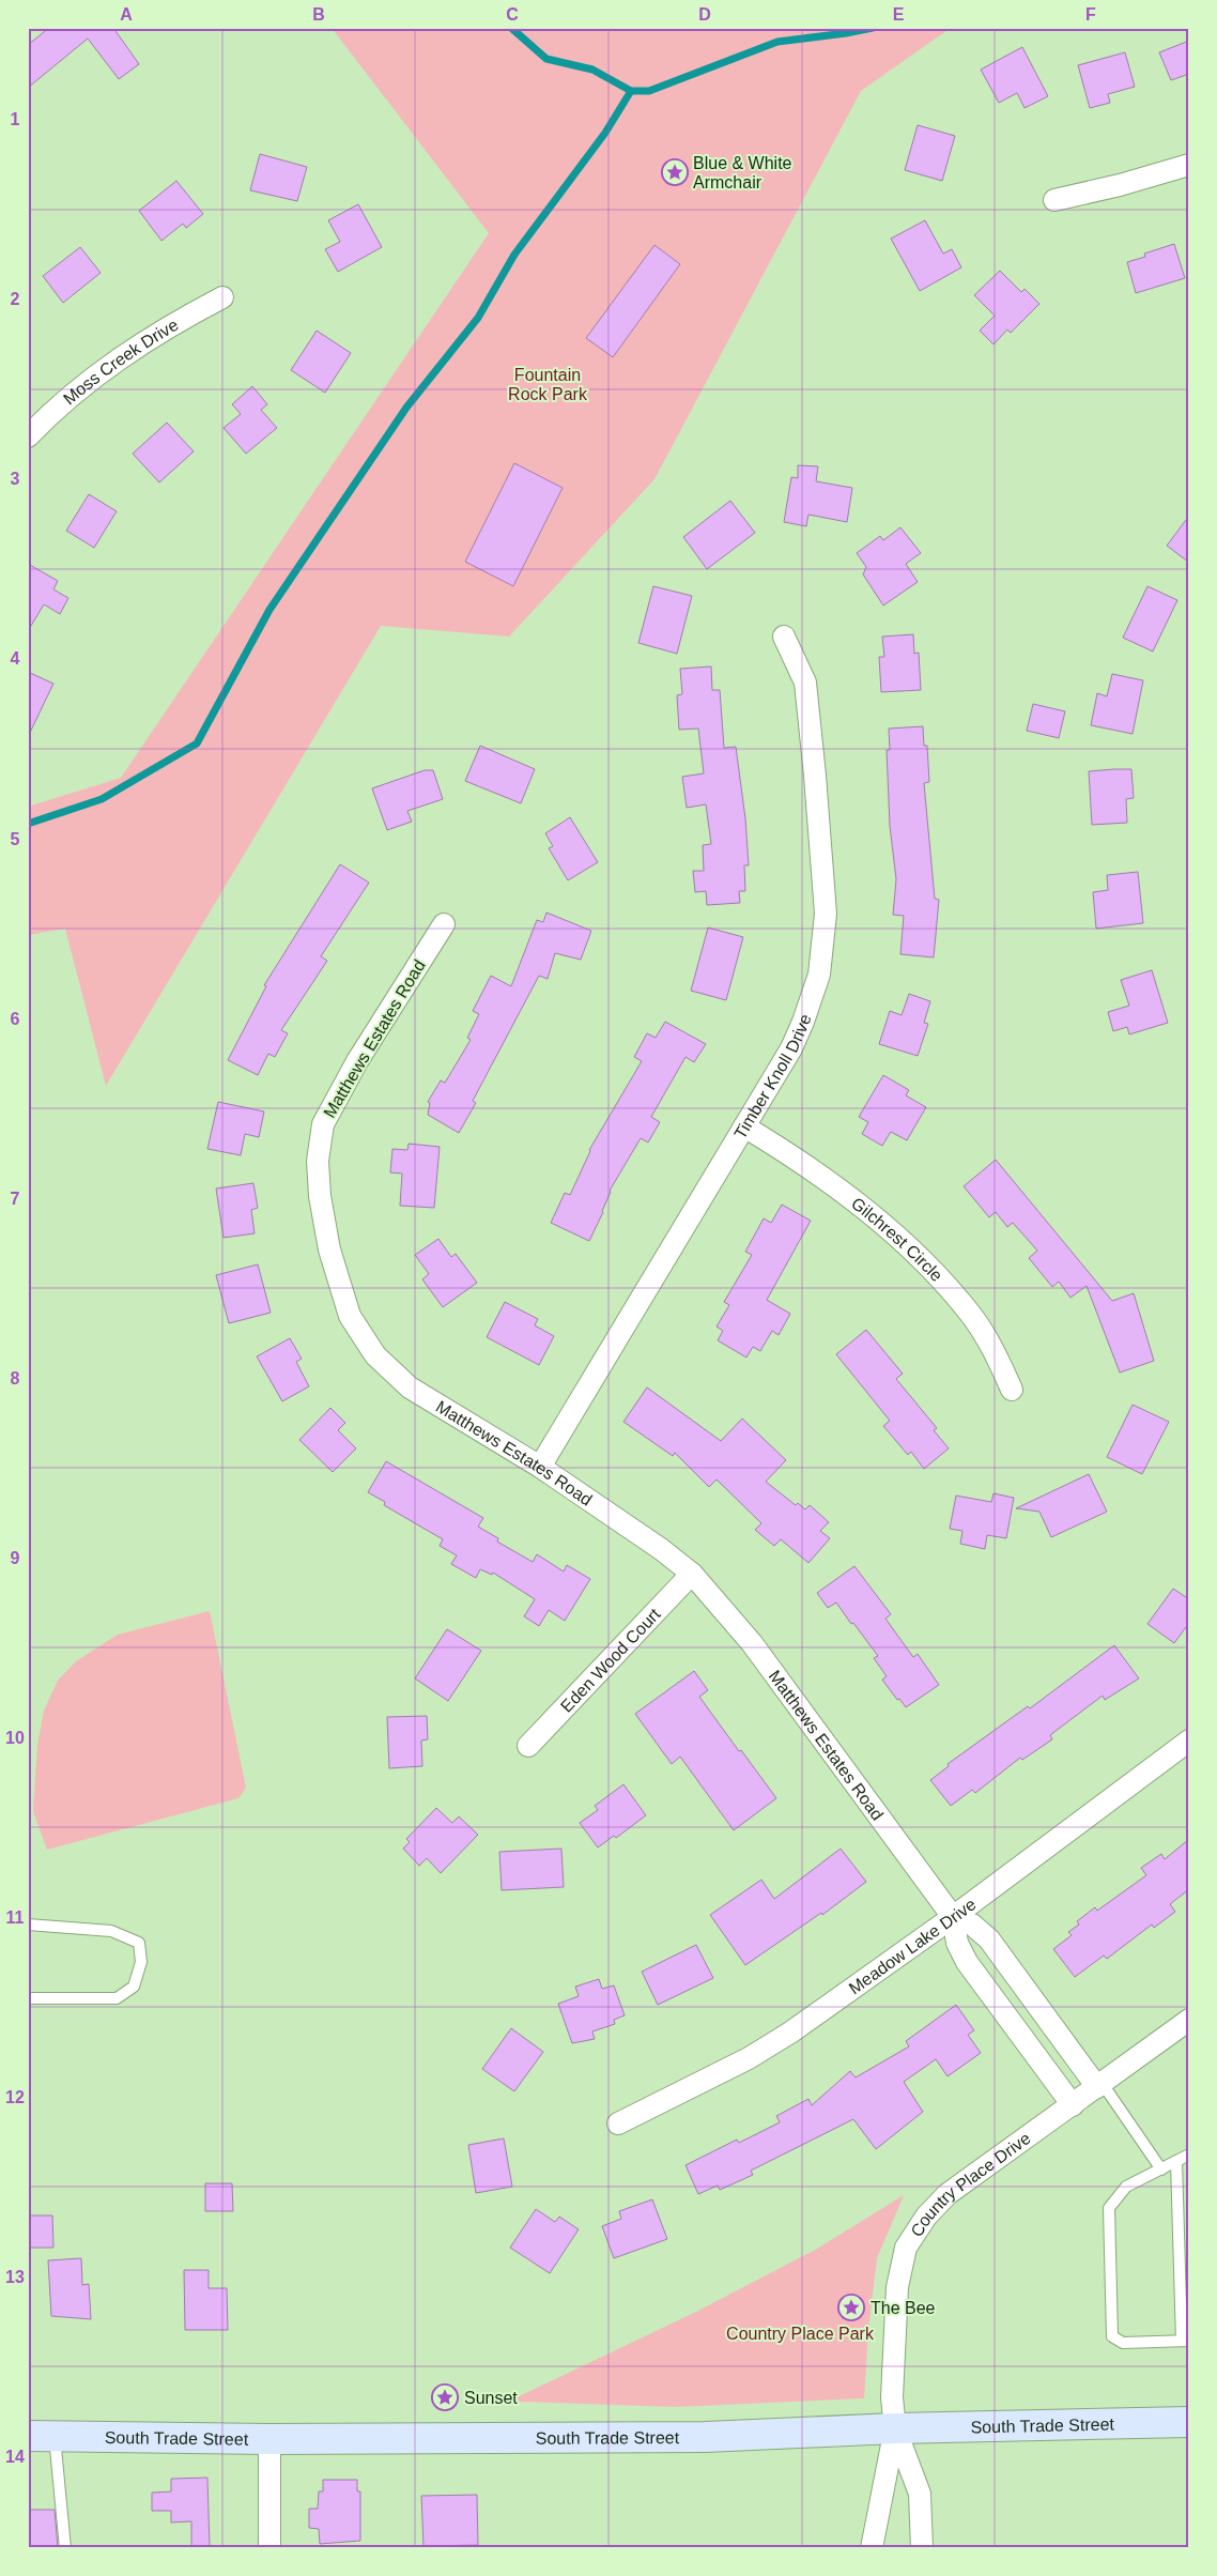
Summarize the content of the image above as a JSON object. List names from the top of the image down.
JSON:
{
  "streets": {
    "main road": ["South Trade Street"],
    "street": [
      "Moss Creek Drive",
      "Matthews Estates Road",
      "Timber Knoll Drive",
      "Gilchrest Circle",
      "Eden Wood Court",
      "Meadow Lake Drive",
      "Country Place Drive"
    ]
  },
  "crossings": [
    ["Matthews Estates Road", "Timber Knoll Drive"],
    ["Matthews Estates Road", "Eden Wood Court"],
    ["Matthews Estates Road", "Meadow Lake Drive"],
    ["Matthews Estates Road", "Country Place Drive"],
    ["Timber Knoll Drive", "Gilchrest Circle"],
    ["Country Place Drive", "South Trade Street"]
  ],
  "parks": ["Fountain Rock Park", "Country Place Park"],
  "places": {
    "place": ["Blue & White Armchair", "The Bee", "Sunset"]
  },
  "grid": {
    "columns": [
      "A",
      "B",
      "C",
      "D",
      "E",
      "F"
    ],
    "rows": [
      "1",
      "2",
      "3",
      "4",
      "5",
      "6",
      "7",
      "8",
      "9",
      "10",
      "11",
      "12",
      "13",
      "14"
    ]
  }
}
